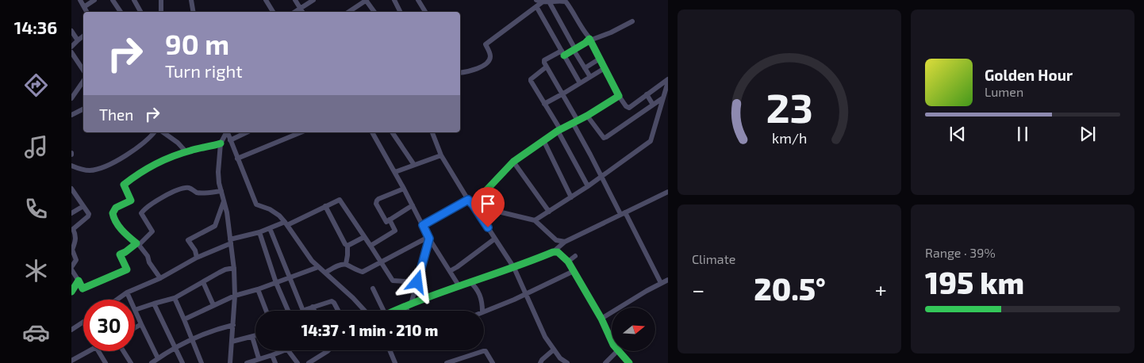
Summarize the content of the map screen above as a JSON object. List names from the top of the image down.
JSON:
{
  "north": "right",
  "page": {
    "tabs": "14:36",
    "turn": ["90 m", "Turn right"],
    "song": ["Golden Hour", "Lumen"],
    "then": "Then",
    "tile": [
      "Climate",
      ["Range · 39%", "195 km"]
    ],
    "heat": ["−", "20.5°", "+"],
    "limit": "30",
    "trip": "14:37 · 1 min · 210 m",
    "gauge": ["23", "km/h"]
  }
}
